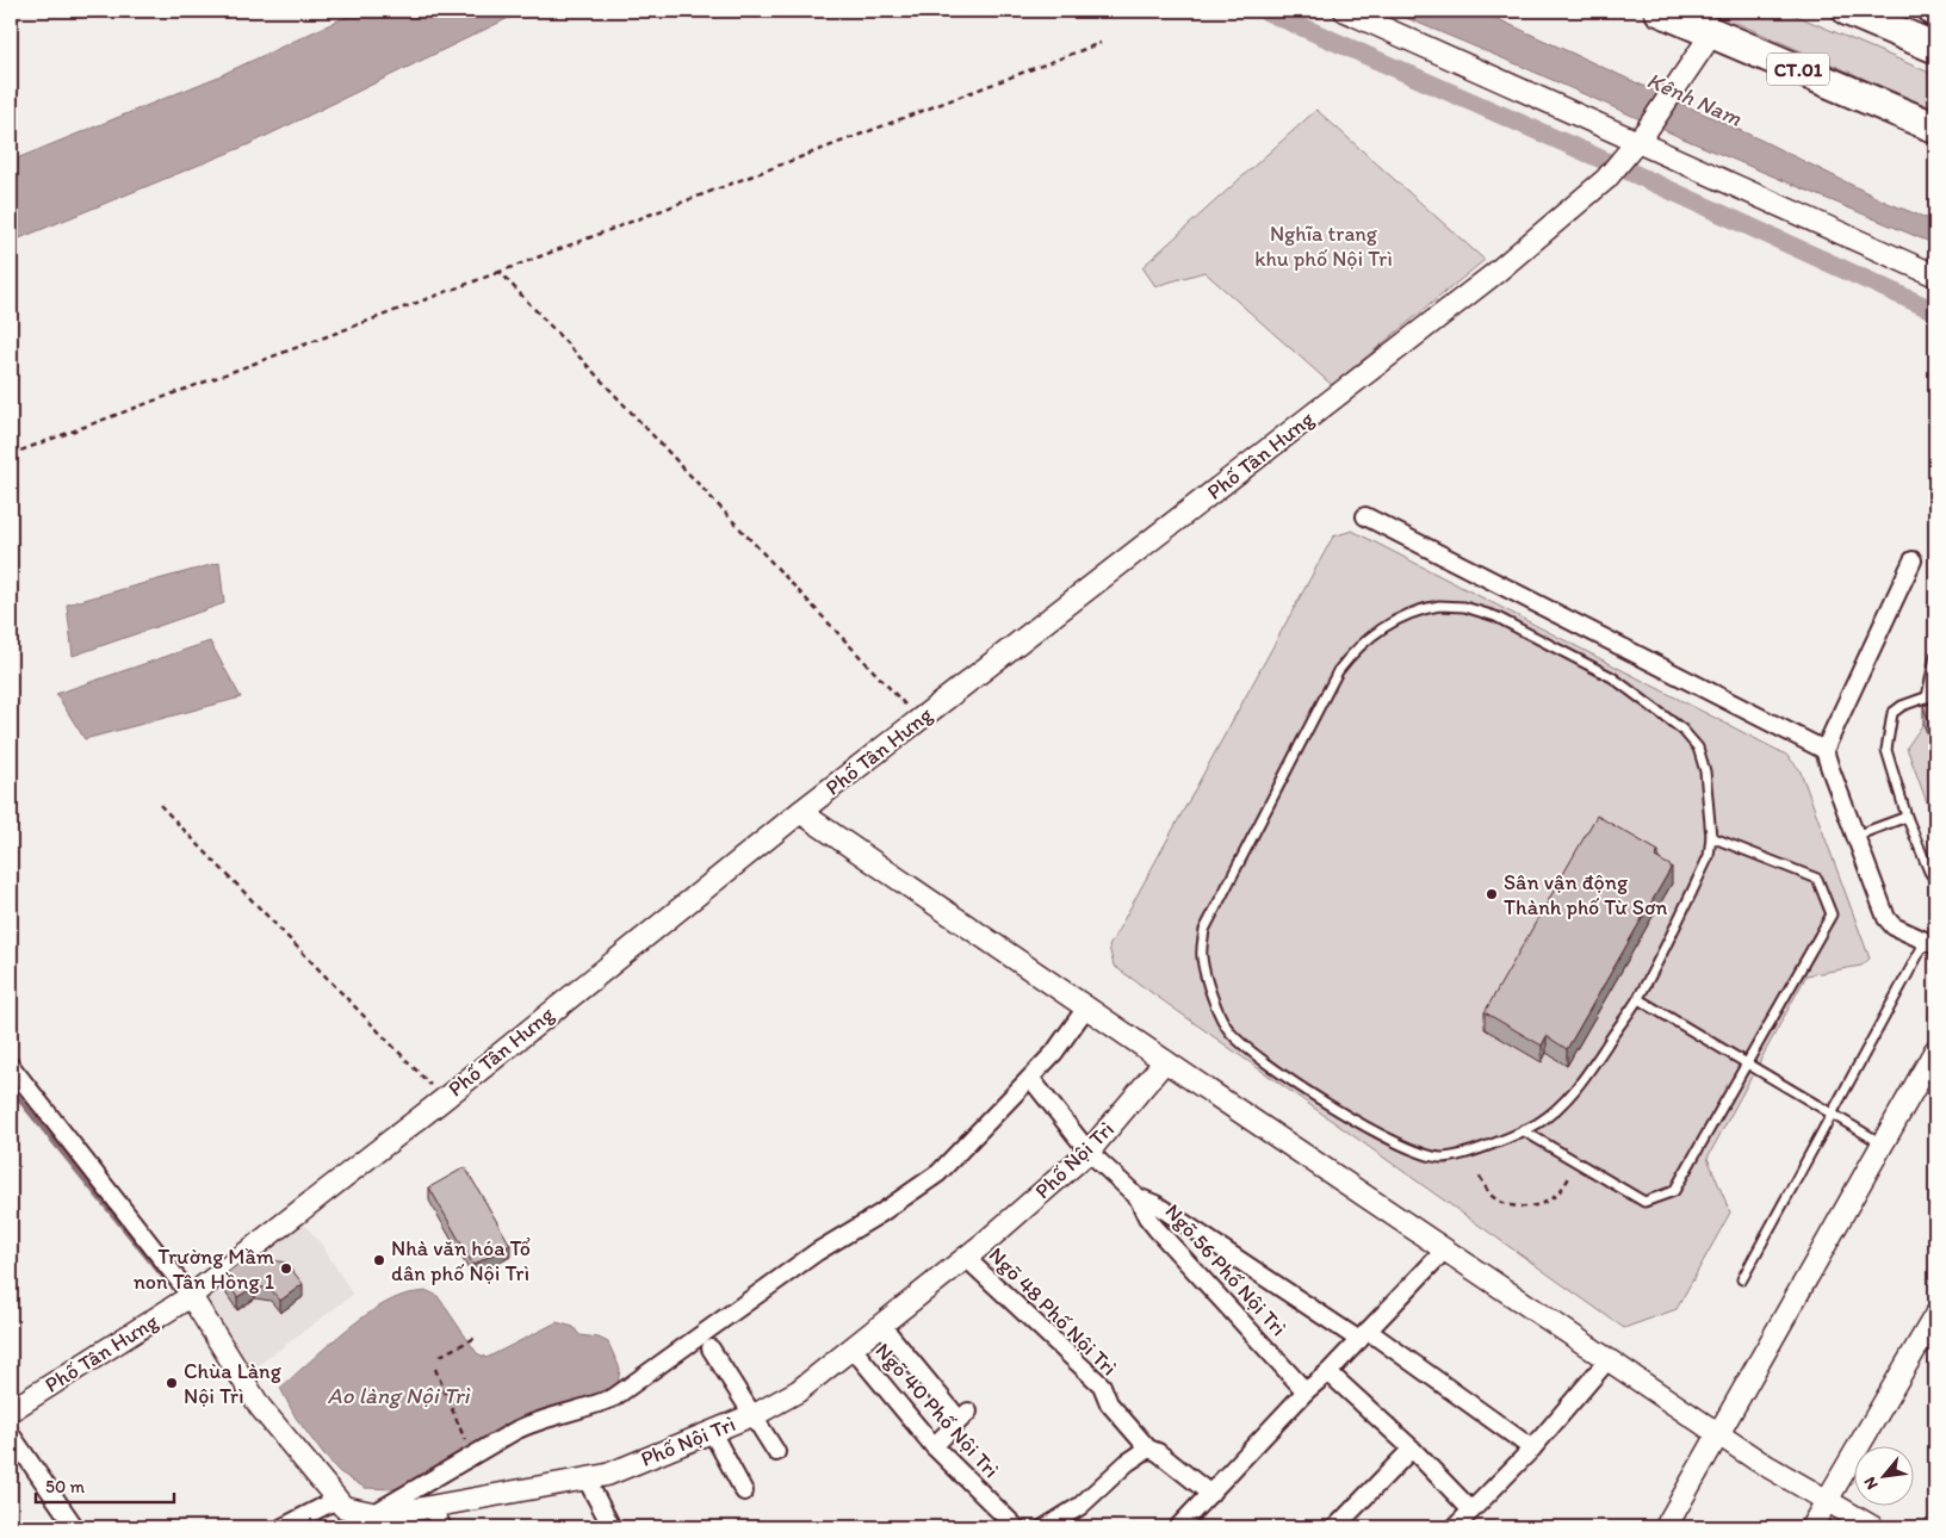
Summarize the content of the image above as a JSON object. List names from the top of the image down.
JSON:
{
  "streets": {
    "highway": ["CT.01"],
    "street": [
      "Phố Tân Hưng",
      "Phố Nội Trì",
      "Ngõ 56 Phố Nội Trì",
      "Ngõ 48 Phố Nội Trì",
      "Ngõ 40 Phố Nội Trì"
    ]
  },
  "crossings": [
    ["Phố Nội Trì", "Ngõ 56 Phố Nội Trì"],
    ["Phố Nội Trì", "Ngõ 48 Phố Nội Trì"],
    ["Phố Nội Trì", "Ngõ 40 Phố Nội Trì"]
  ],
  "water": ["Kênh Nam", "Ao làng Nội Trì"],
  "parks": ["Nghĩa trang khu phố Nội Trì"],
  "places": [
    "Sân vận động Thành phố Từ Sơn",
    "Nhà văn hóa Tổ dân phố Nội Trì",
    "Trường Mầm non Tân Hồng 1",
    "Chùa Làng Nội Trì"
  ],
  "scale_bar": "50 m",
  "north": "bottom left"
}
